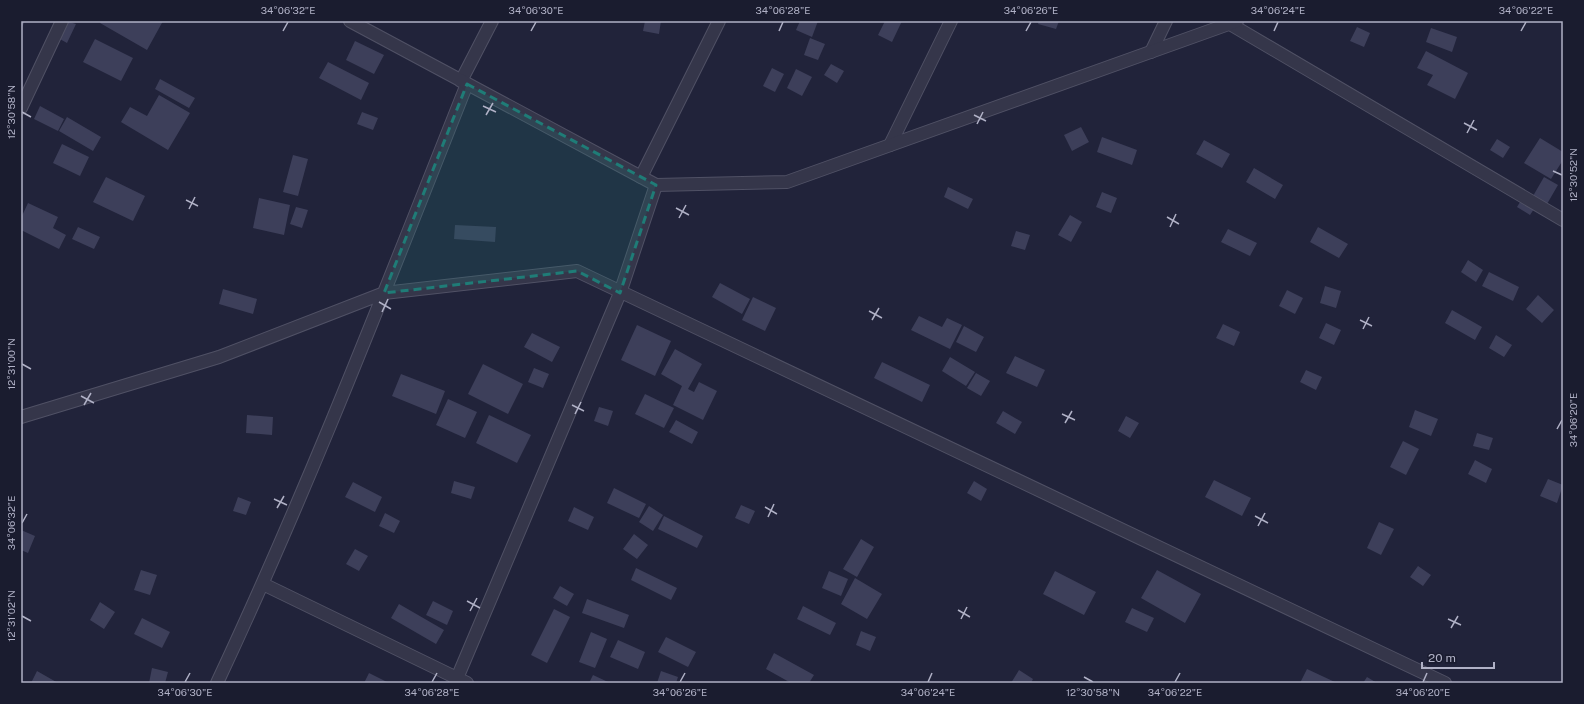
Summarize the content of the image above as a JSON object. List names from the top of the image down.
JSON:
{
  "scale_bar": "20 m",
  "coordinates": [
    "34°06'32\"E",
    "34°06'30\"E",
    "34°06'28\"E",
    "34°06'26\"E",
    "34°06'24\"E",
    "34°06'22\"E",
    "12°30'58\"N",
    "12°30'52\"N",
    "12°31'00\"N",
    "34°06'20\"E",
    "12°31'02\"N"
  ]
}
